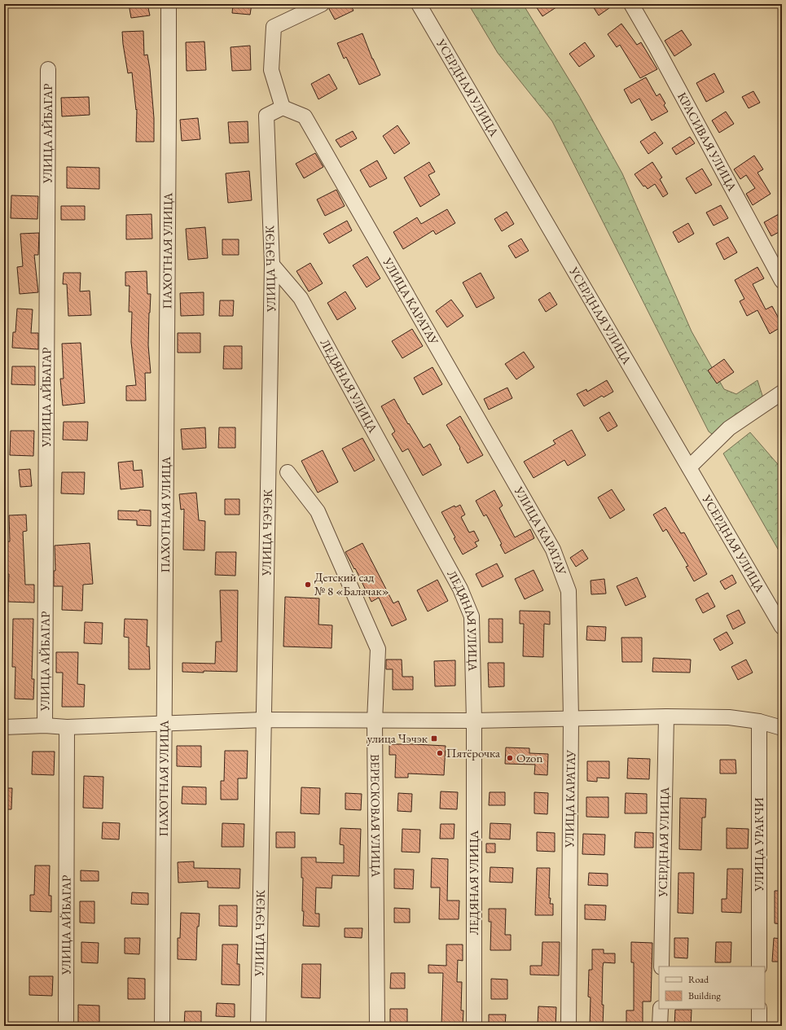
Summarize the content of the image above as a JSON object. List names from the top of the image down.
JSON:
{
  "streets": {
    "street": [
      "УСЕРДНАЯ УЛИЦА",
      "УЛИЦА АЙБАГАР",
      "КРАСИВАЯ УЛИЦА",
      "ПАХОТНАЯ УЛИЦА",
      "УЛИЦА ЧЭЧЭК",
      "УЛИЦА КАРАТАУ",
      "ЛЕДЯНАЯ УЛИЦА",
      "ВЕРЕСКОВАЯ УЛИЦА",
      "УЛИЦА УРАКЧИ"
    ]
  },
  "crossings": [
    ["УЛИЦА ЧЭЧЭК", "УЛИЦА КАРАТАУ"],
    ["УЛИЦА ЧЭЧЭК", "ЛЕДЯНАЯ УЛИЦА"]
  ],
  "places": {
    "other": ["Детский сад № 8 «Балачак»", "Пятёрочка", "Ozon"],
    "transit": ["улица Чэчэк"]
  },
  "legend": ["Road", "Building"]
}
